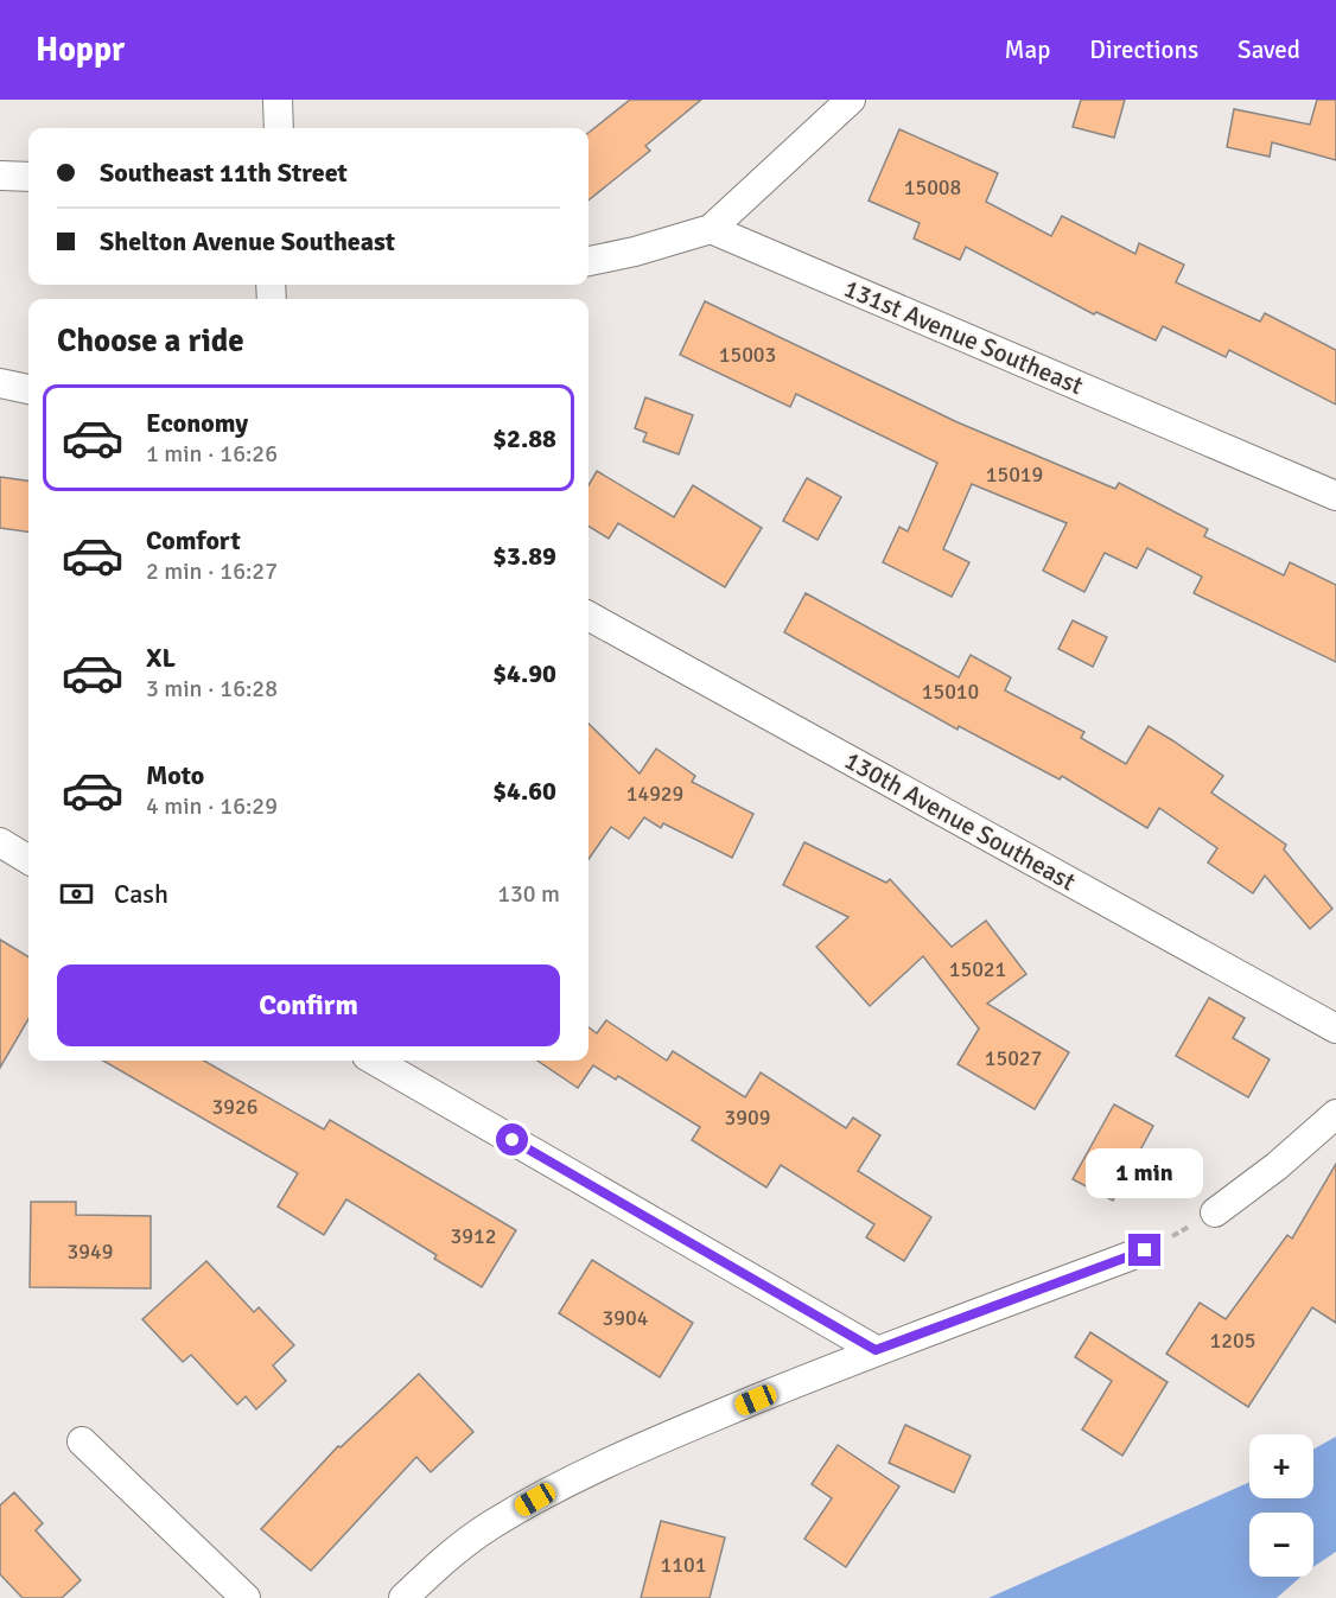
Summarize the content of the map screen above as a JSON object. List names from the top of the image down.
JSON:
{
  "streets": {
    "street": ["131st Avenue Southeast", "130th Avenue Southeast"]
  },
  "house_numbers": [
    "15008",
    "15003",
    "15019",
    "15010",
    "14929",
    "15021",
    "15027",
    "3926",
    "3909",
    "3912",
    "3949",
    "3904",
    "1205",
    "1101"
  ],
  "page": {
    "header": "Hoppr",
    "nav": ["Map", "Directions", "Saved"],
    "banner": ["Southeast 11th Street", "Shelton Avenue Southeast"],
    "heading": "Choose a ride",
    "list": [
      {
        "name": "Economy",
        "note": "1 min · 16:26",
        "value": "$2.88"
      },
      {
        "name": "Comfort",
        "note": "2 min · 16:27",
        "value": "$3.89"
      },
      {
        "name": "XL",
        "note": "3 min · 16:28",
        "value": "$4.90"
      },
      {
        "name": "Moto",
        "note": "4 min · 16:29",
        "value": "$4.60"
      }
    ],
    "pay": ["Cash", "130 m"],
    "buttons": "Confirm",
    "bubble": "1 min",
    "map_buttons": ["+", "−"]
  }
}
